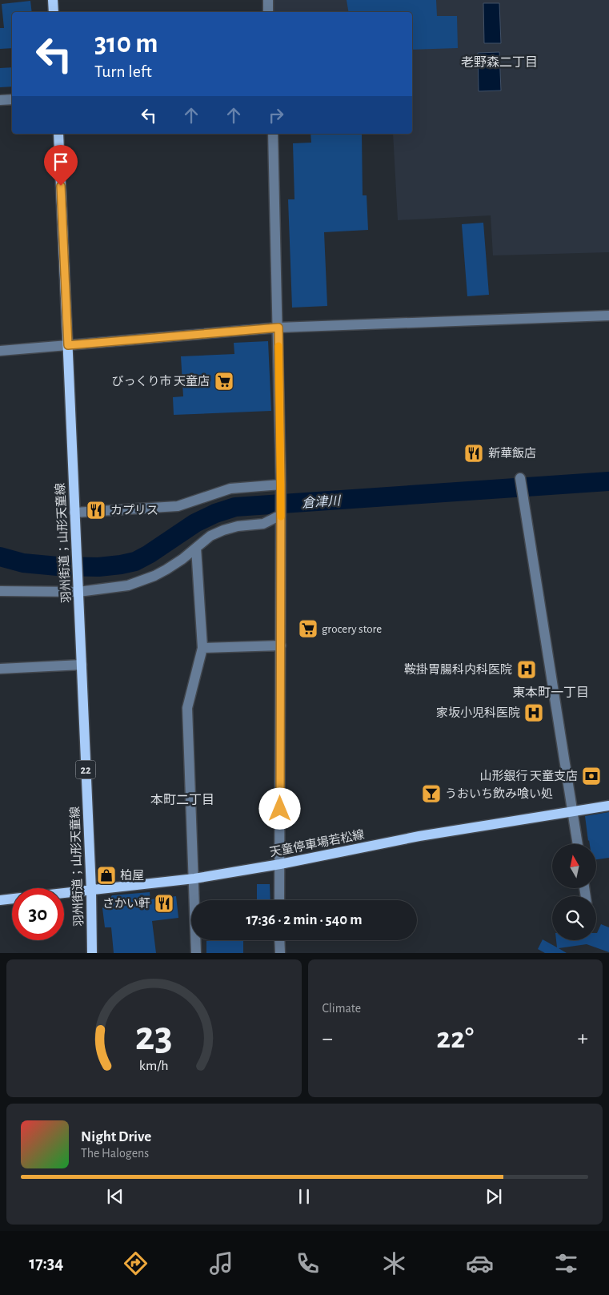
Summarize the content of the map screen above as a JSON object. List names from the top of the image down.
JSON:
{
  "streets": {
    "main road": ["羽州街道；山形天童線", "22", "天童停車場若松線"]
  },
  "crossings": [
    ["羽州街道；山形天童線", "天童停車場若松線"]
  ],
  "districts": ["老野森二丁目", "東本町一丁目", "本町二丁目"],
  "water": ["倉津川"],
  "places": {
    "supermarket": ["びっくり市 天童店", "grocery store"],
    "restaurant": ["新華飯店", "カプリス", "さかい軒"],
    "hospital": ["鞍掛胃腸科内科医院", "家坂小児科医院"],
    "bank": ["山形銀行 天童支店"],
    "bar": ["うおいち飲み喰い処"],
    "shop": ["柏屋"]
  },
  "north": "top",
  "page": {
    "turn": ["310 m", "Turn left"],
    "limit": "30",
    "trip": "17:36 · 2 min · 540 m",
    "tile": "Climate",
    "heat": ["−", "22°", "+"],
    "song": ["Night Drive", "The Halogens"],
    "tabs": "17:34",
    "gauge": ["23", "km/h"]
  }
}
